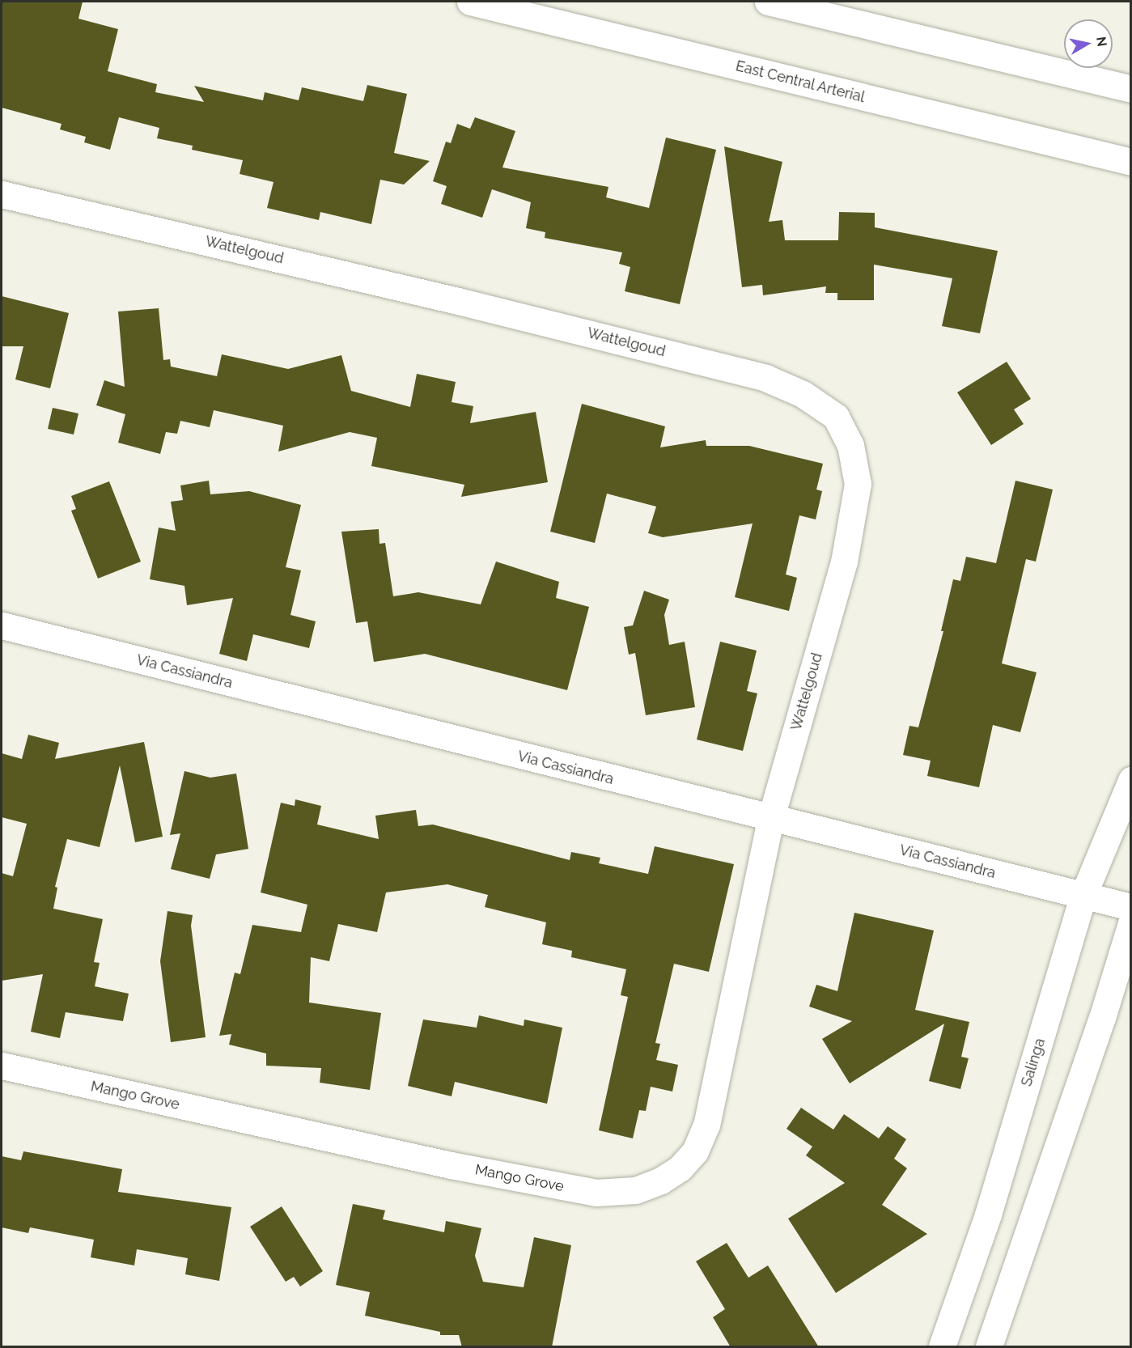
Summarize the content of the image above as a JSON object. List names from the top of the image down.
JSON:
{
  "streets": {
    "street": [
      "East Central Arterial",
      "Wattelgoud",
      "Via Cassiandra",
      "Salinga",
      "Mango Grove"
    ]
  },
  "crossings": [
    ["Wattelgoud", "Via Cassiandra"],
    ["Wattelgoud", "Mango Grove"],
    ["Via Cassiandra", "Salinga"],
    ["Via Cassiandra", "Mango Grove"]
  ],
  "north": "right"
}
